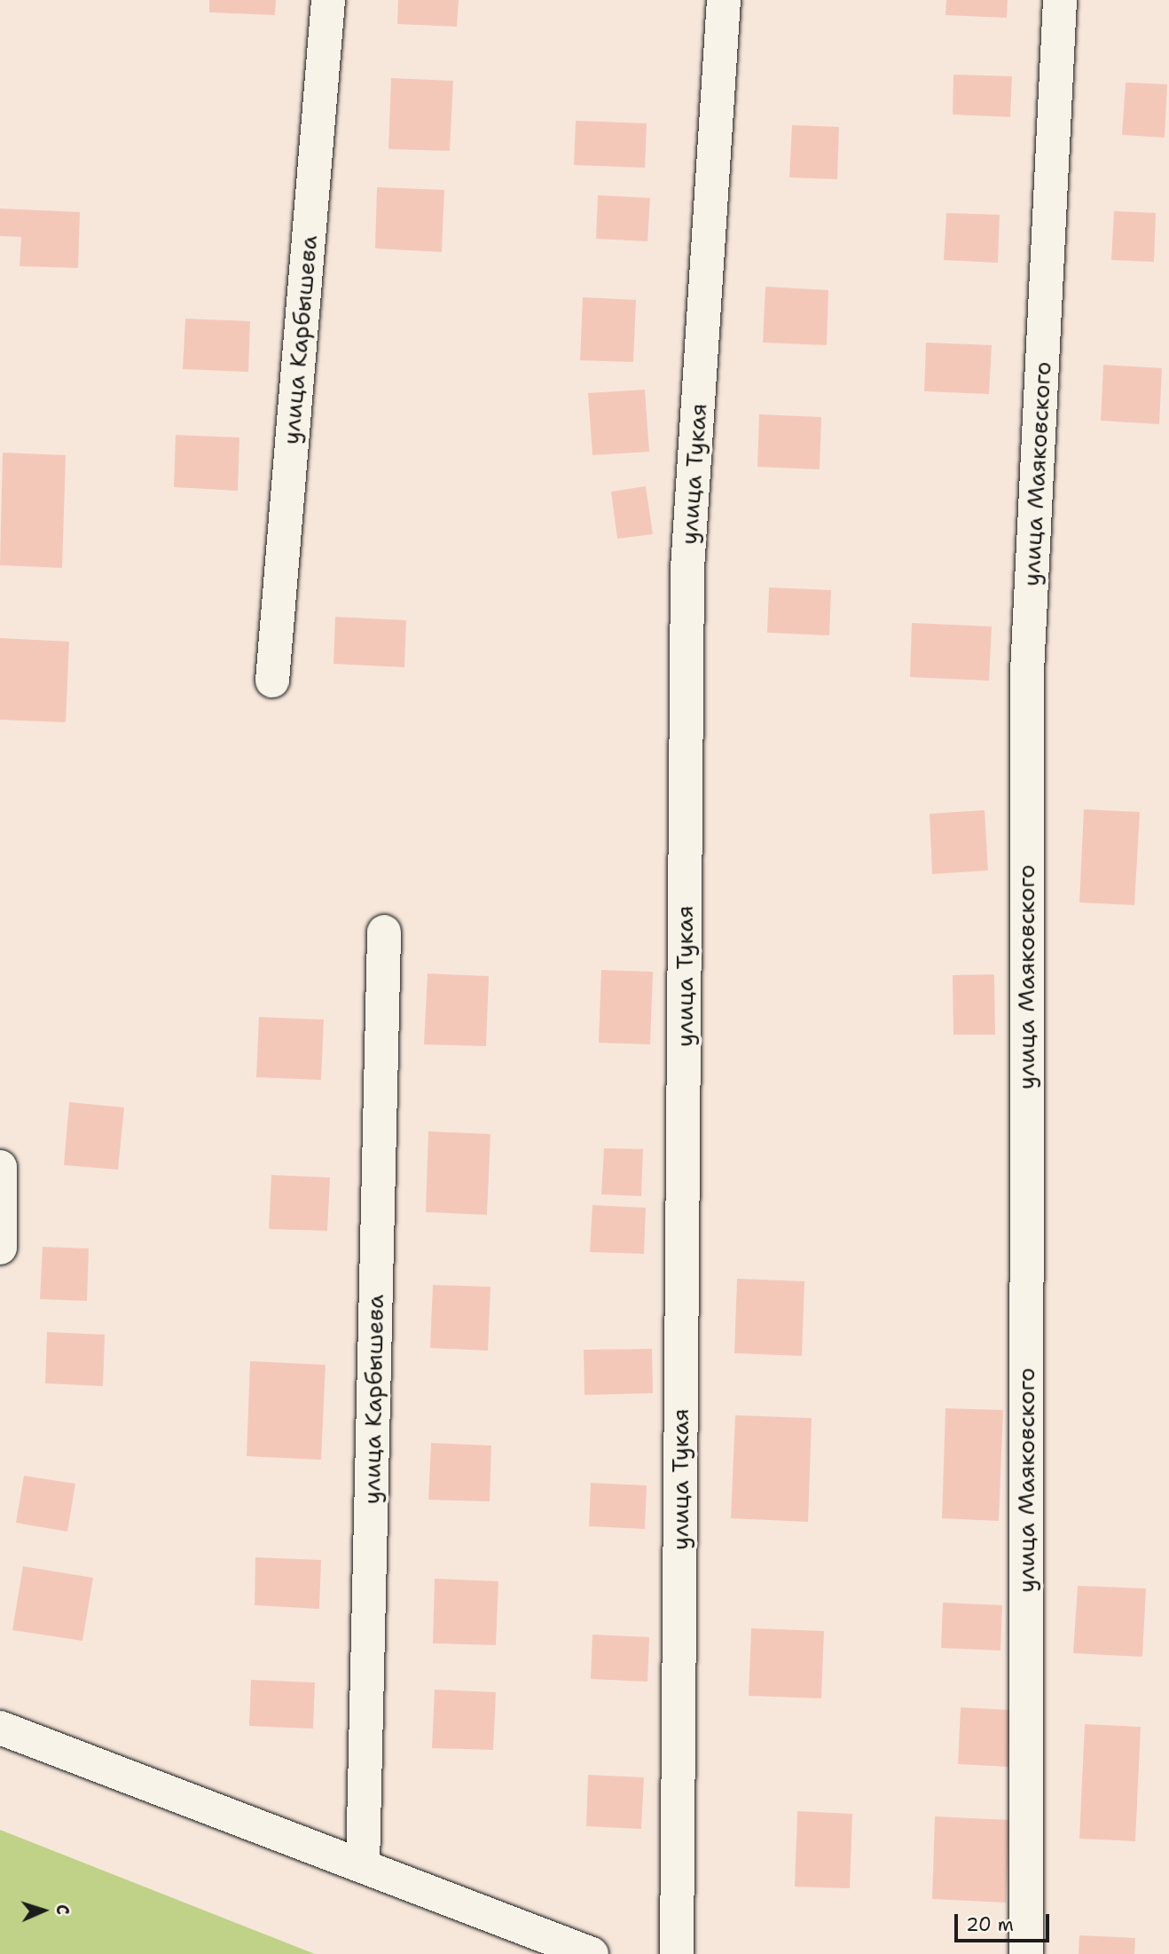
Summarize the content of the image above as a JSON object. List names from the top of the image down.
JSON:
{
  "streets": {
    "street": ["улица Карбышева", "улица Тукая", "улица Маяковского"]
  },
  "scale_bar": "20 m",
  "north": "right"
}
